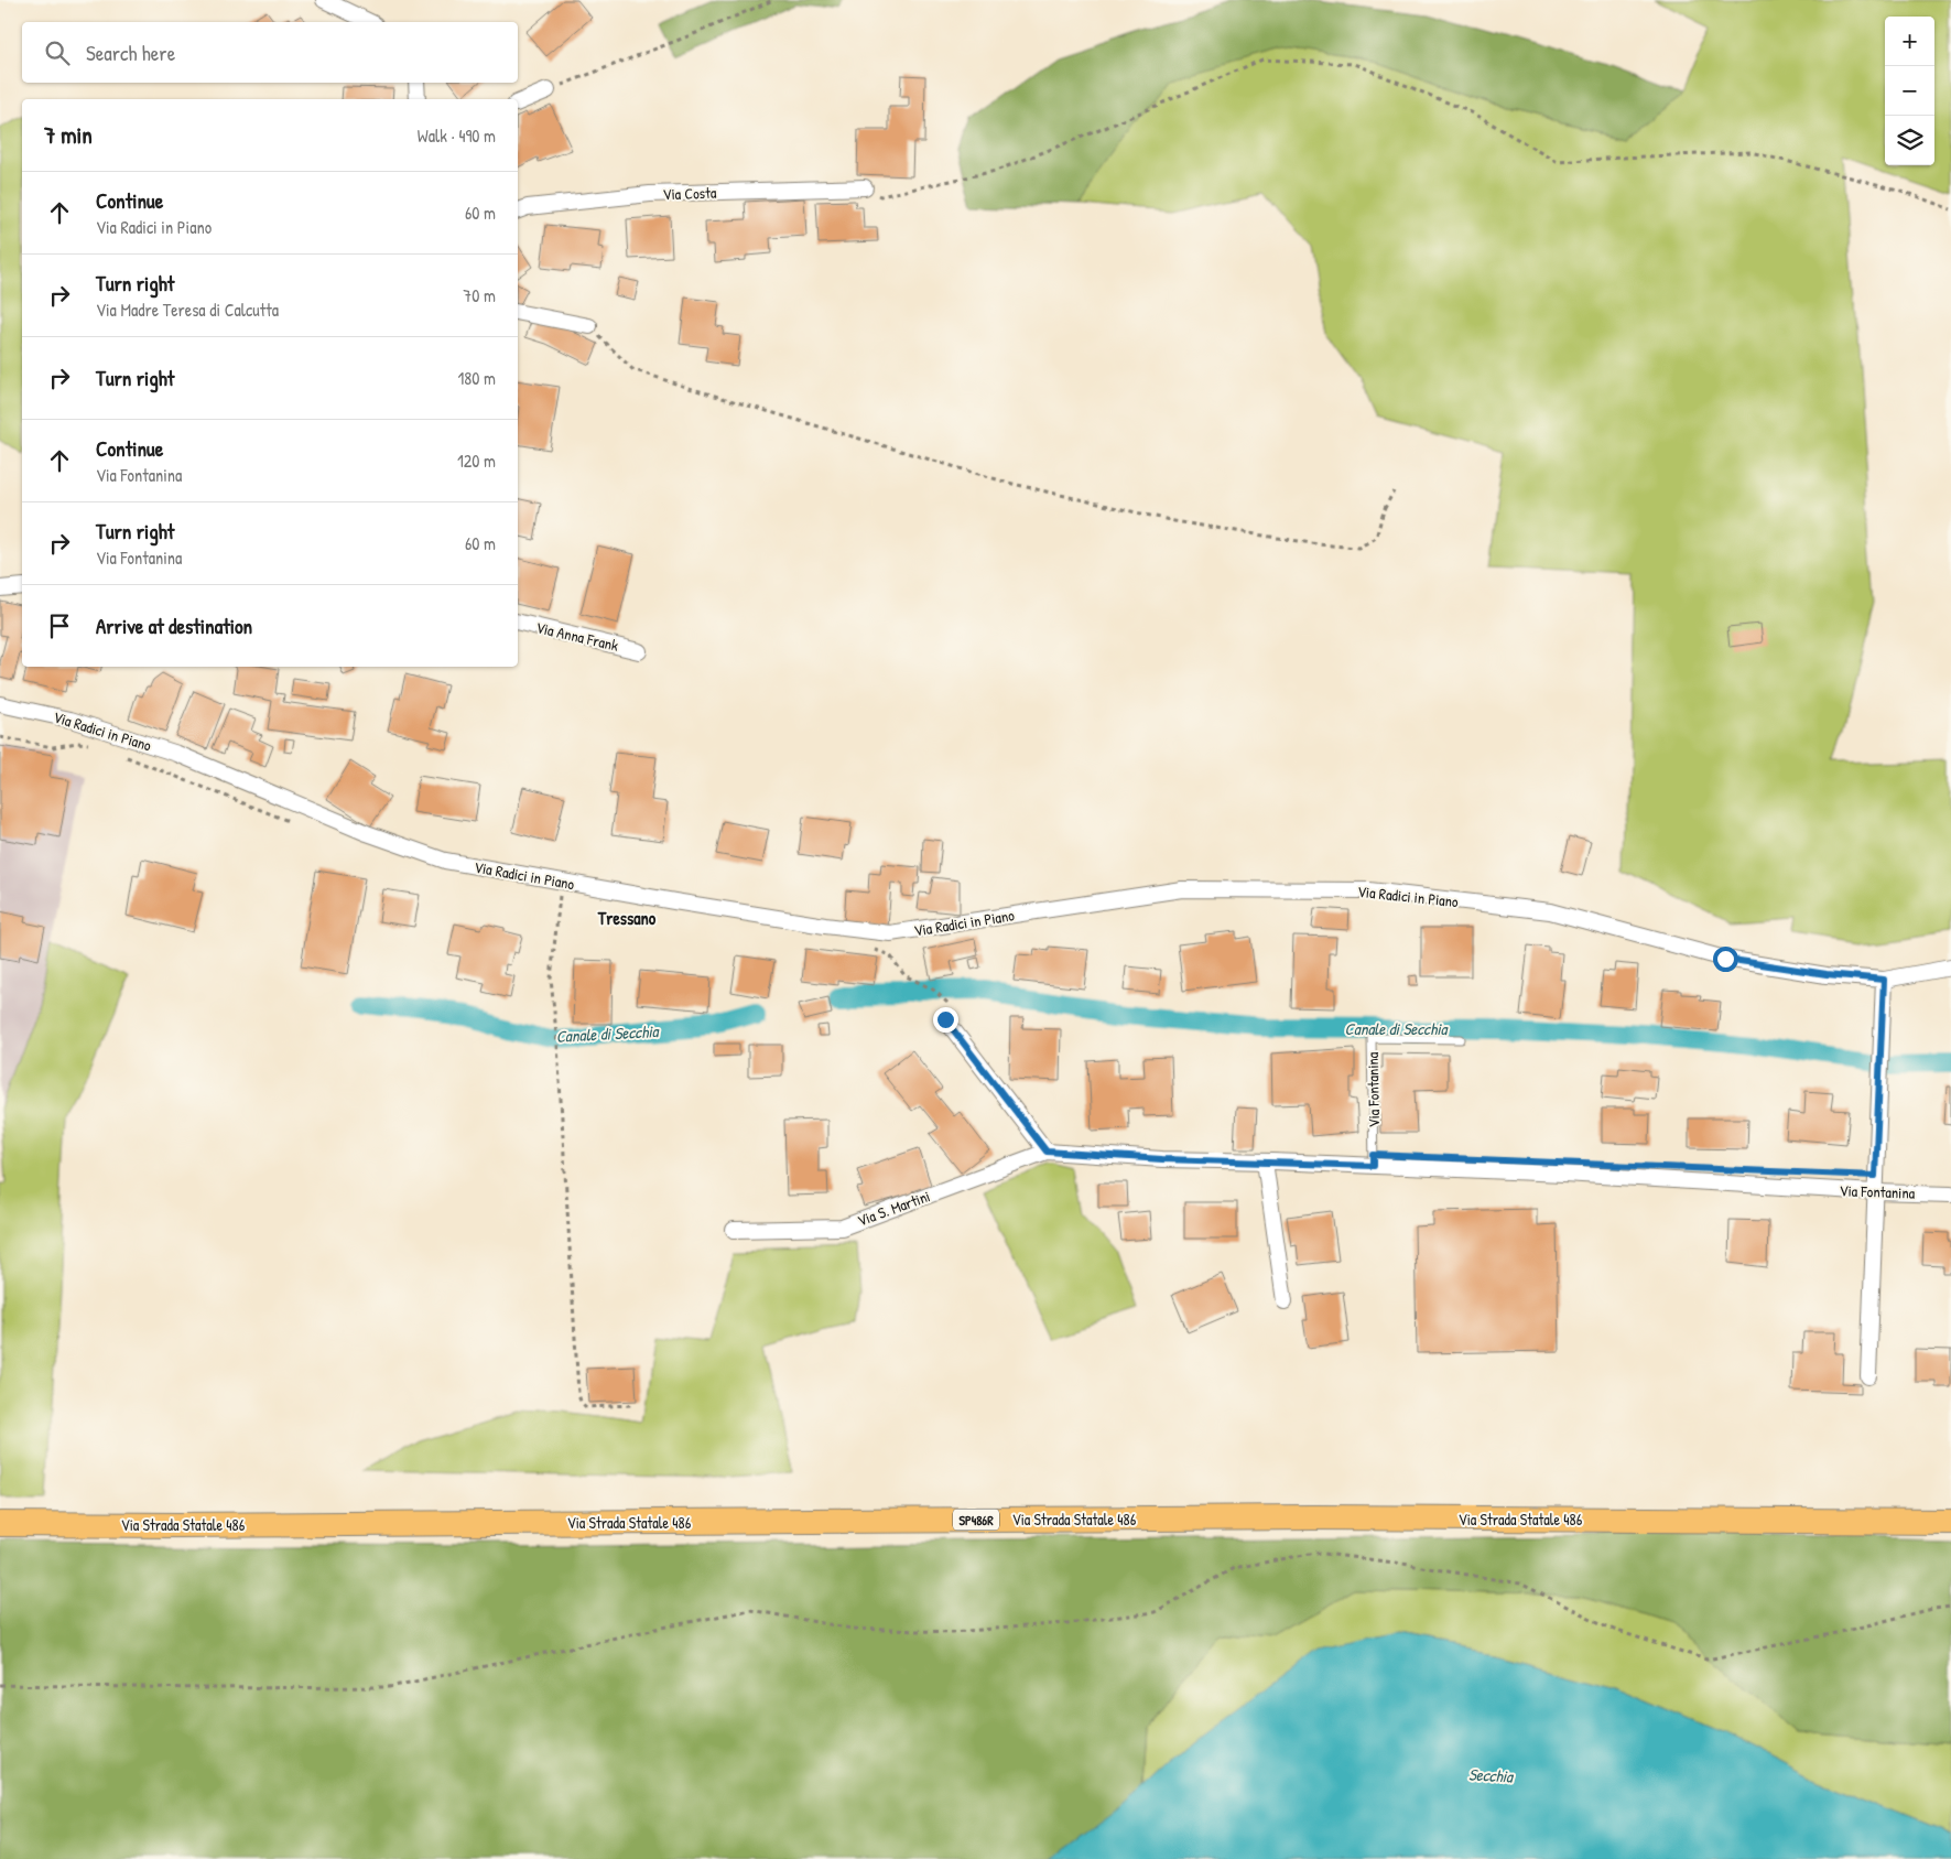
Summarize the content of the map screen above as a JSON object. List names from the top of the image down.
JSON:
{
  "streets": {
    "main road": ["Via Strada Statale 486", "SP486R"],
    "street": [
      "Via Costa",
      "Via Anna Frank",
      "Via Radici in Piano",
      "Via Fontanina",
      "Via S. Martini"
    ]
  },
  "crossings": [
    ["Via Fontanina", "Via S. Martini"]
  ],
  "districts": ["Tressano"],
  "water": ["Canale di Secchia", "Secchia"],
  "page": {
    "map_buttons": ["+", "−"],
    "search": "Search here",
    "heading": ["7 min", "Walk · 490 m"],
    "list": [
      ["Continue", "Via Radici in Piano", "60 m"],
      ["Turn right", "Via Madre Teresa di Calcutta", "70 m"],
      ["Turn right", "180 m"],
      ["Continue", "Via Fontanina", "120 m"],
      ["Turn right", "Via Fontanina", "60 m"],
      "Arrive at destination"
    ]
  }
}
